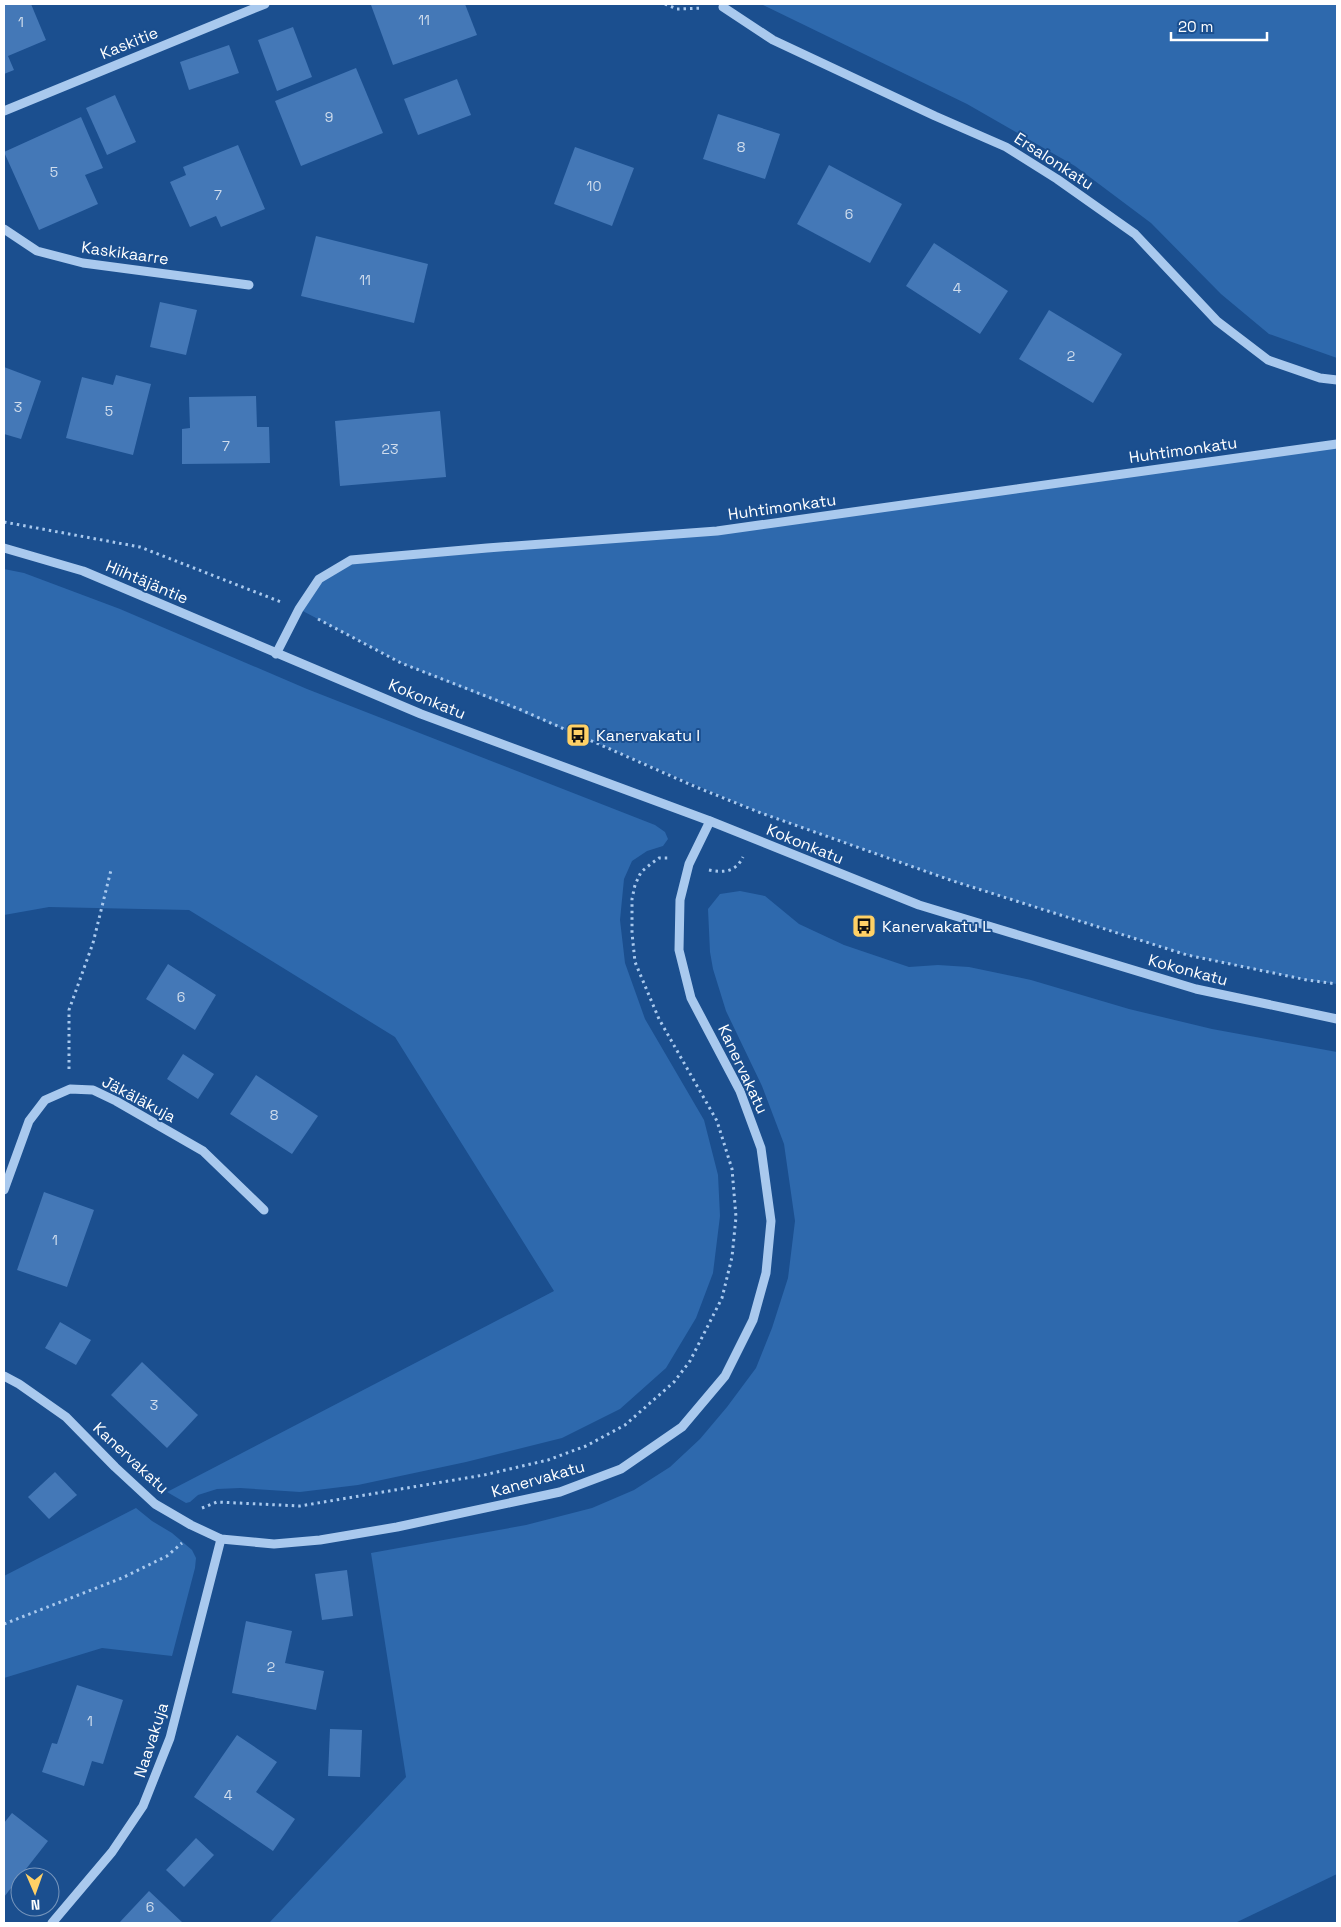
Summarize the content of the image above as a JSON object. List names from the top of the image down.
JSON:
{
  "streets": {
    "street": [
      "Kaskitie",
      "Ersalonkatu",
      "Kaskikaarre",
      "Huhtimonkatu",
      "Hiihtäjäntie",
      "Kokonkatu",
      "Kanervakatu",
      "Jäkäläkuja",
      "Naavakuja"
    ]
  },
  "crossings": [
    ["Huhtimonkatu", "Hiihtäjäntie"],
    ["Huhtimonkatu", "Kokonkatu"],
    ["Hiihtäjäntie", "Kokonkatu"],
    ["Kokonkatu", "Kanervakatu"],
    ["Kanervakatu", "Naavakuja"]
  ],
  "places": {
    "bus stop": ["Kanervakatu I", "Kanervakatu L"]
  },
  "house_numbers": [
    "11",
    "1",
    "9",
    "8",
    "5",
    "10",
    "7",
    "6",
    "11",
    "4",
    "2",
    "3",
    "5",
    "7",
    "23",
    "6",
    "8",
    "1",
    "3",
    "2",
    "1",
    "4",
    "6"
  ],
  "scale_bar": "20 m",
  "north": "bottom"
}
